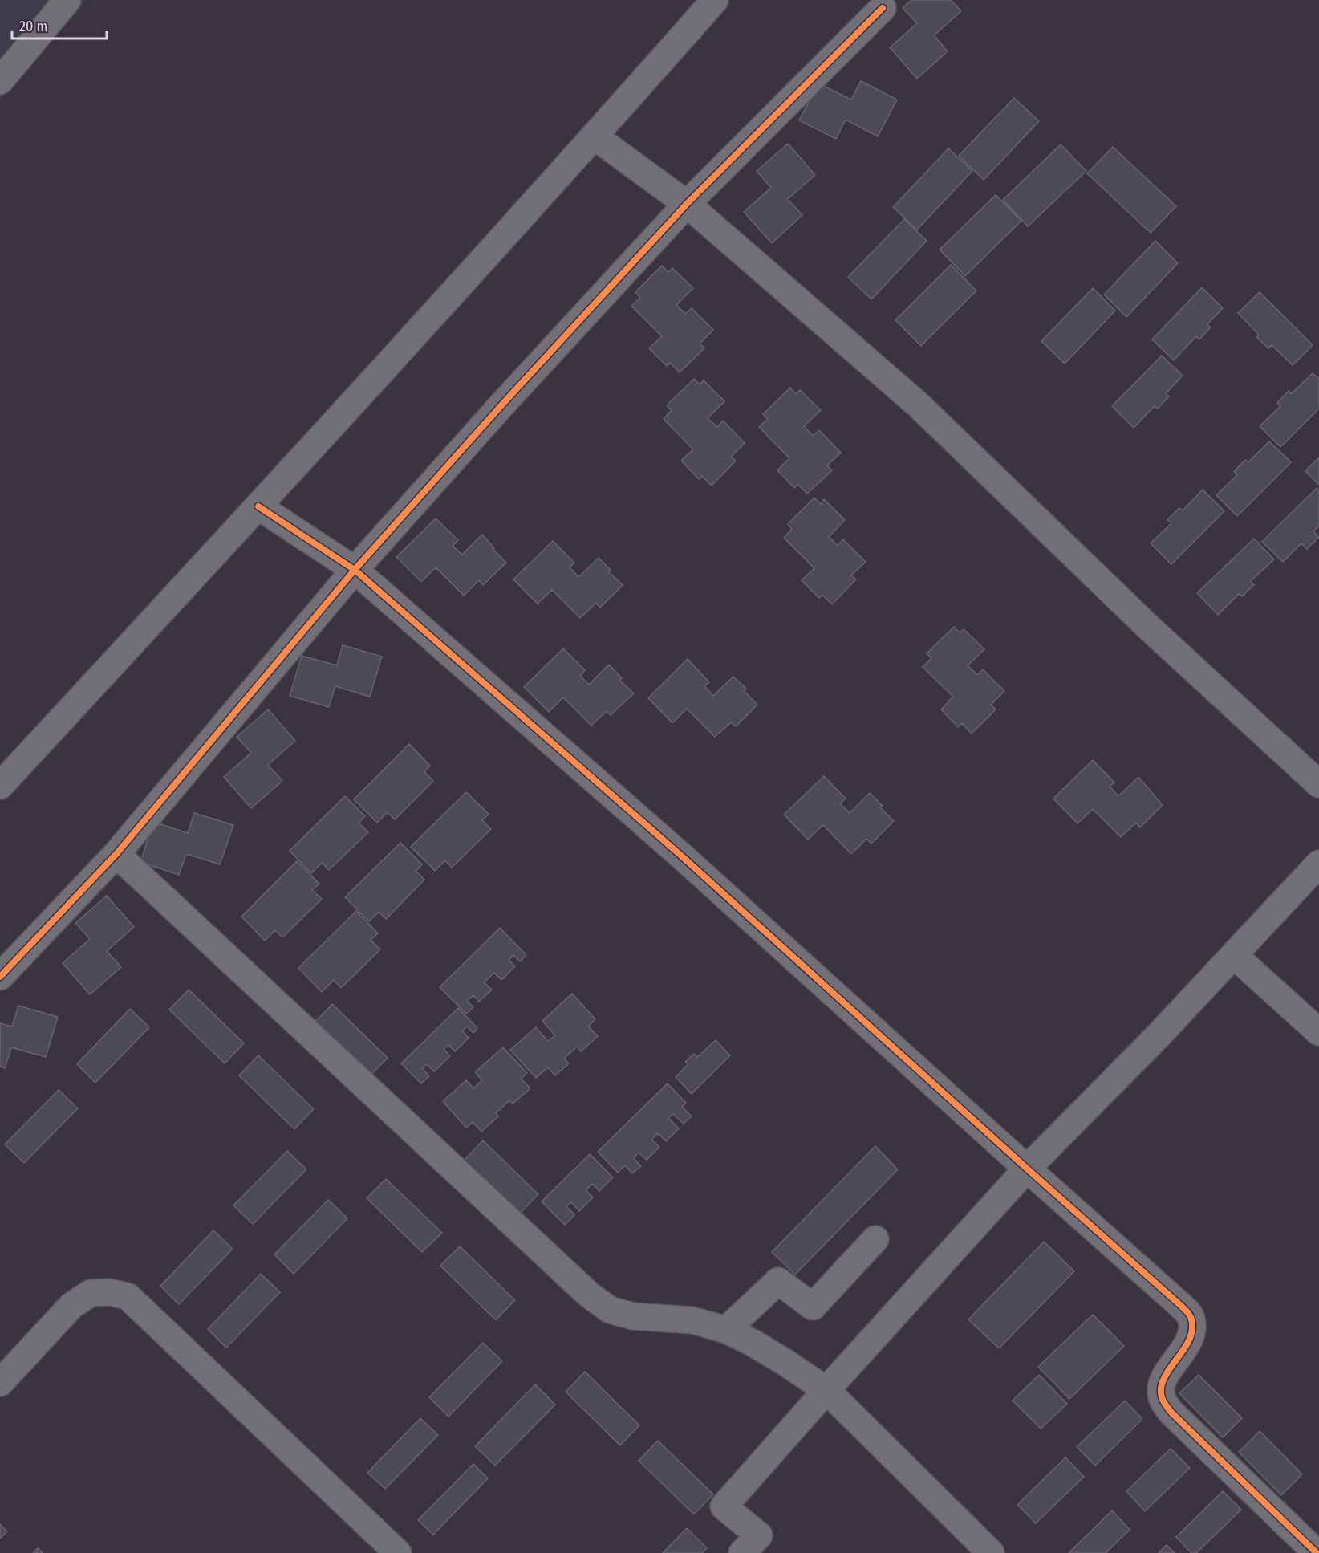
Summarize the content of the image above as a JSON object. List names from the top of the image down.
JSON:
{
  "scale_bar": "20 m"
}
